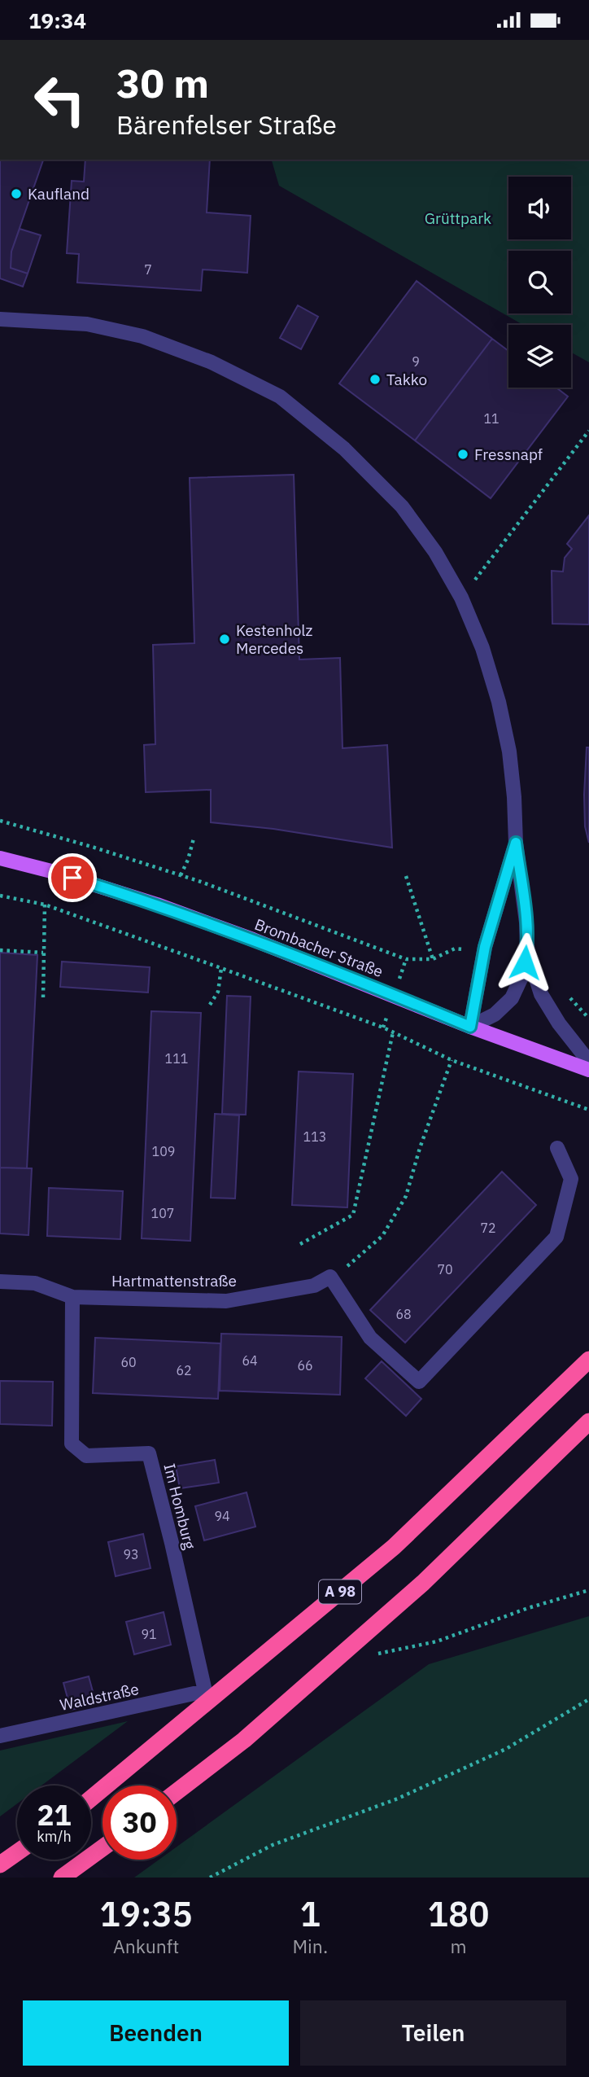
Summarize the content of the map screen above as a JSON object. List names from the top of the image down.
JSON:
{
  "streets": {
    "highway": ["A 98"],
    "main road": ["Brombacher Straße"],
    "street": ["Hartmattenstraße", "Im Homburg", "Waldstraße"]
  },
  "crossings": [
    ["Hartmattenstraße", "Im Homburg"],
    ["Im Homburg", "Waldstraße"]
  ],
  "parks": ["Grüttpark"],
  "places": [
    "Kaufland",
    "Takko",
    "Fressnapf",
    "Kestenholz Mercedes"
  ],
  "house_numbers": [
    "7",
    "9",
    "11",
    "111",
    "113",
    "109",
    "107",
    "72",
    "70",
    "68",
    "64",
    "60",
    "66",
    "62",
    "94",
    "93",
    "91"
  ],
  "page": {
    "status": "19:34",
    "turn": ["30 m", "Bärenfelser Straße"],
    "speed": "21 km/h",
    "limit": "30",
    "eta": [
      "19:35",
      "Ankunft",
      "1",
      "Min.",
      "180",
      "m"
    ],
    "buttons": ["Beenden", "Teilen"]
  }
}
